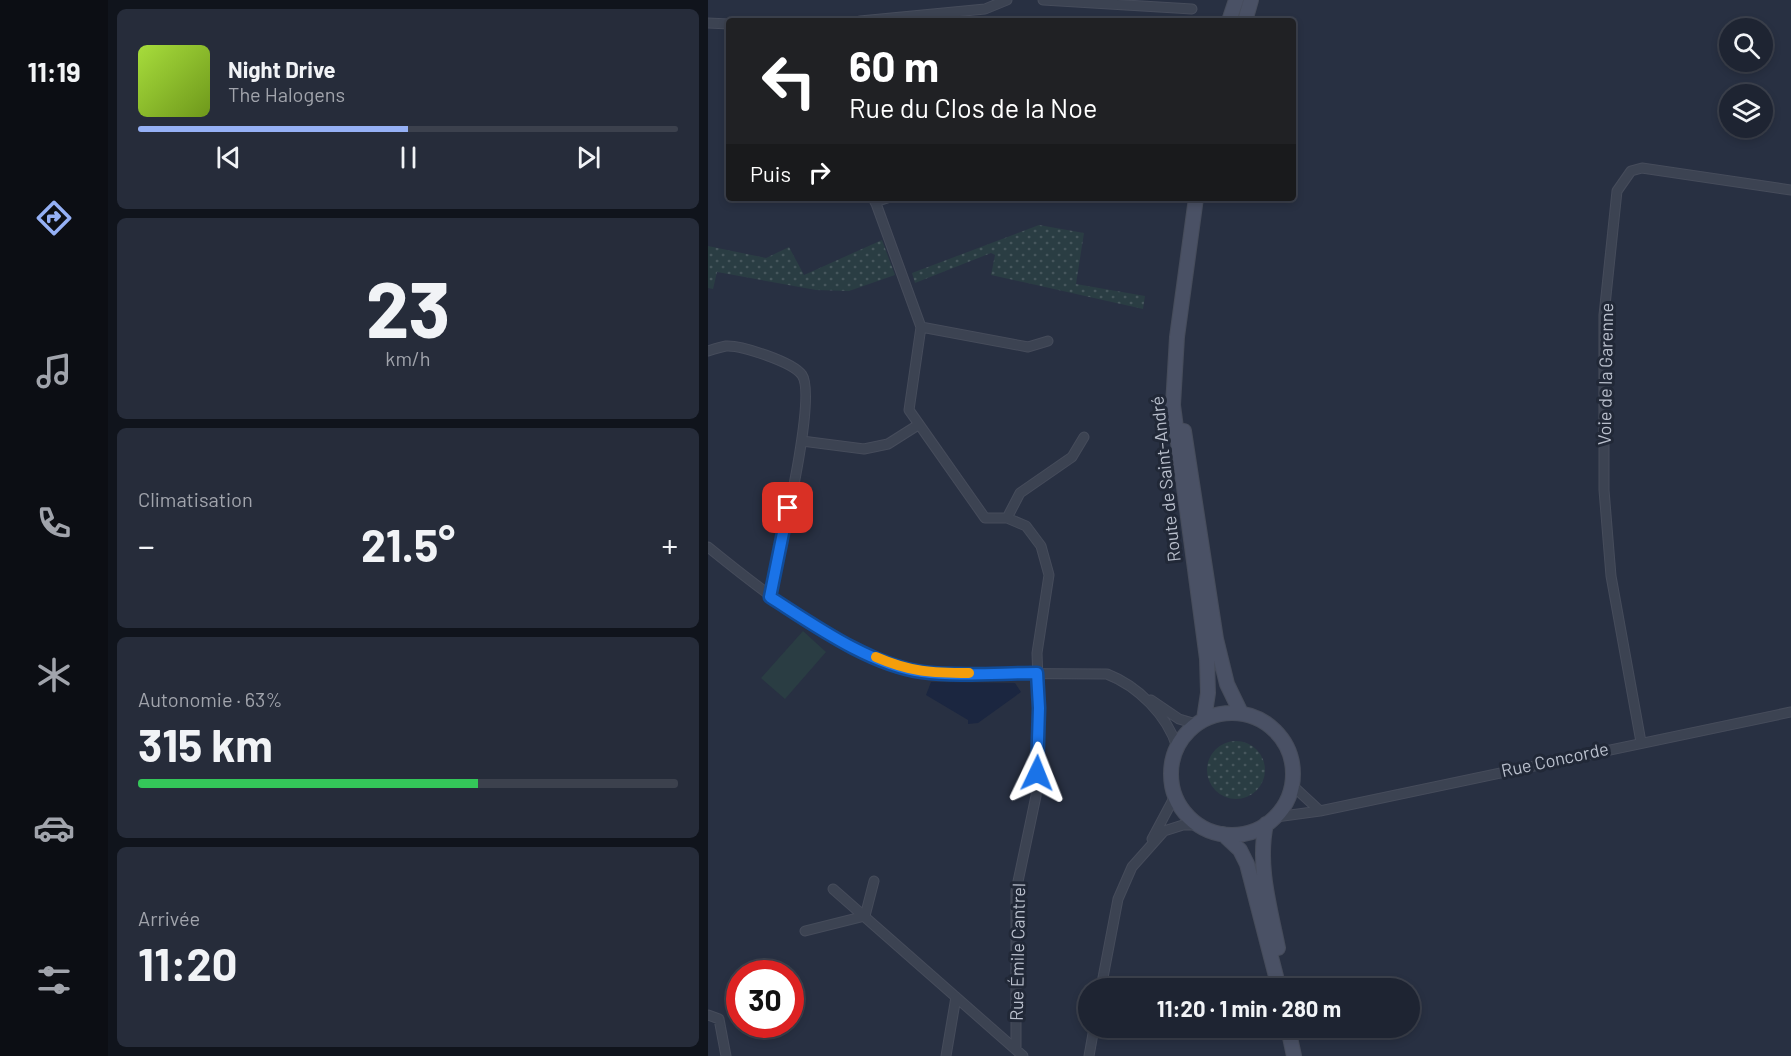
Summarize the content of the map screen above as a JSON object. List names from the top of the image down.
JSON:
{
  "streets": {
    "main road": ["Route de Saint-André"],
    "street": ["Voie de la Garenne", "Rue Concorde", "Rue Émile Cantrel"]
  },
  "crossings": [
    ["Voie de la Garenne", "Rue Concorde"],
    ["Route de Saint-André", "Rue Concorde"]
  ],
  "page": {
    "tabs": "11:19",
    "turn": ["60 m", "Rue du Clos de la Noe"],
    "song": ["Night Drive", "The Halogens"],
    "then": "Puis",
    "tile": [
      ["23", "km/h"],
      "Climatisation",
      ["Autonomie · 63%", "315 km"],
      ["Arrivée", "11:20"]
    ],
    "heat": ["−", "21.5°", "+"],
    "limit": "30",
    "trip": "11:20 · 1 min · 280 m"
  }
}
